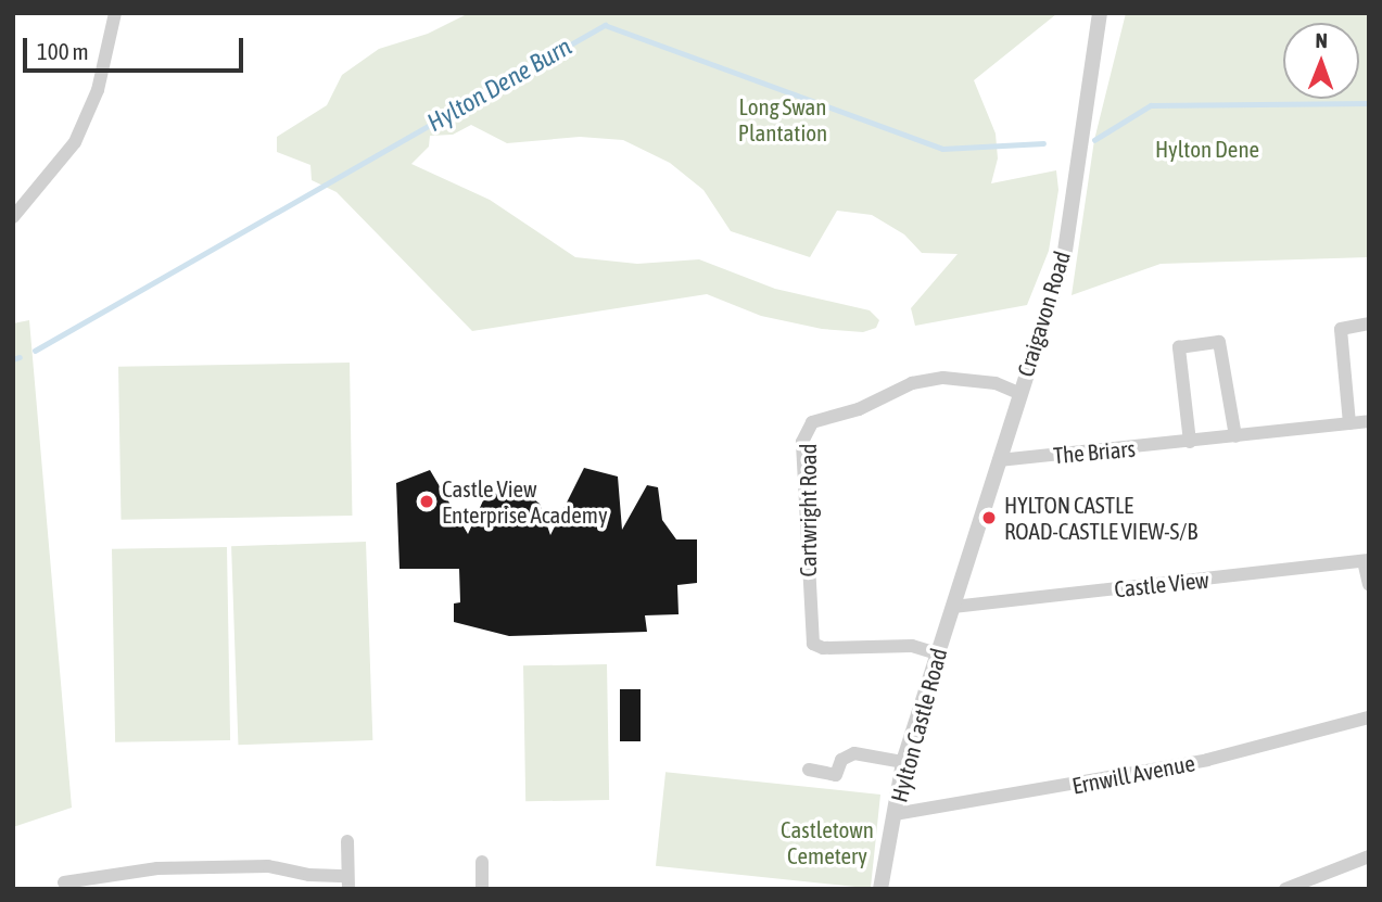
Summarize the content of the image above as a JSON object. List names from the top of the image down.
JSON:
{
  "streets": {
    "street": [
      "Craigavon Road",
      "The Briars",
      "Cartwright Road",
      "Castle View",
      "Hylton Castle Road",
      "Ernwill Avenue"
    ]
  },
  "crossings": [
    ["Craigavon Road", "The Briars"],
    ["Craigavon Road", "Cartwright Road"],
    ["Craigavon Road", "Castle View"],
    ["Craigavon Road", "Hylton Castle Road"],
    ["Cartwright Road", "Hylton Castle Road"],
    ["Castle View", "Hylton Castle Road"],
    ["Hylton Castle Road", "Ernwill Avenue"]
  ],
  "water": ["Hylton Dene Burn"],
  "parks": ["Long Swan Plantation", "Hylton Dene", "Castletown Cemetery"],
  "places": ["Castle View Enterprise Academy", "HYLTON CASTLE ROAD-CASTLE VIEW-S/B"],
  "scale_bar": "100 m",
  "north": "top"
}
